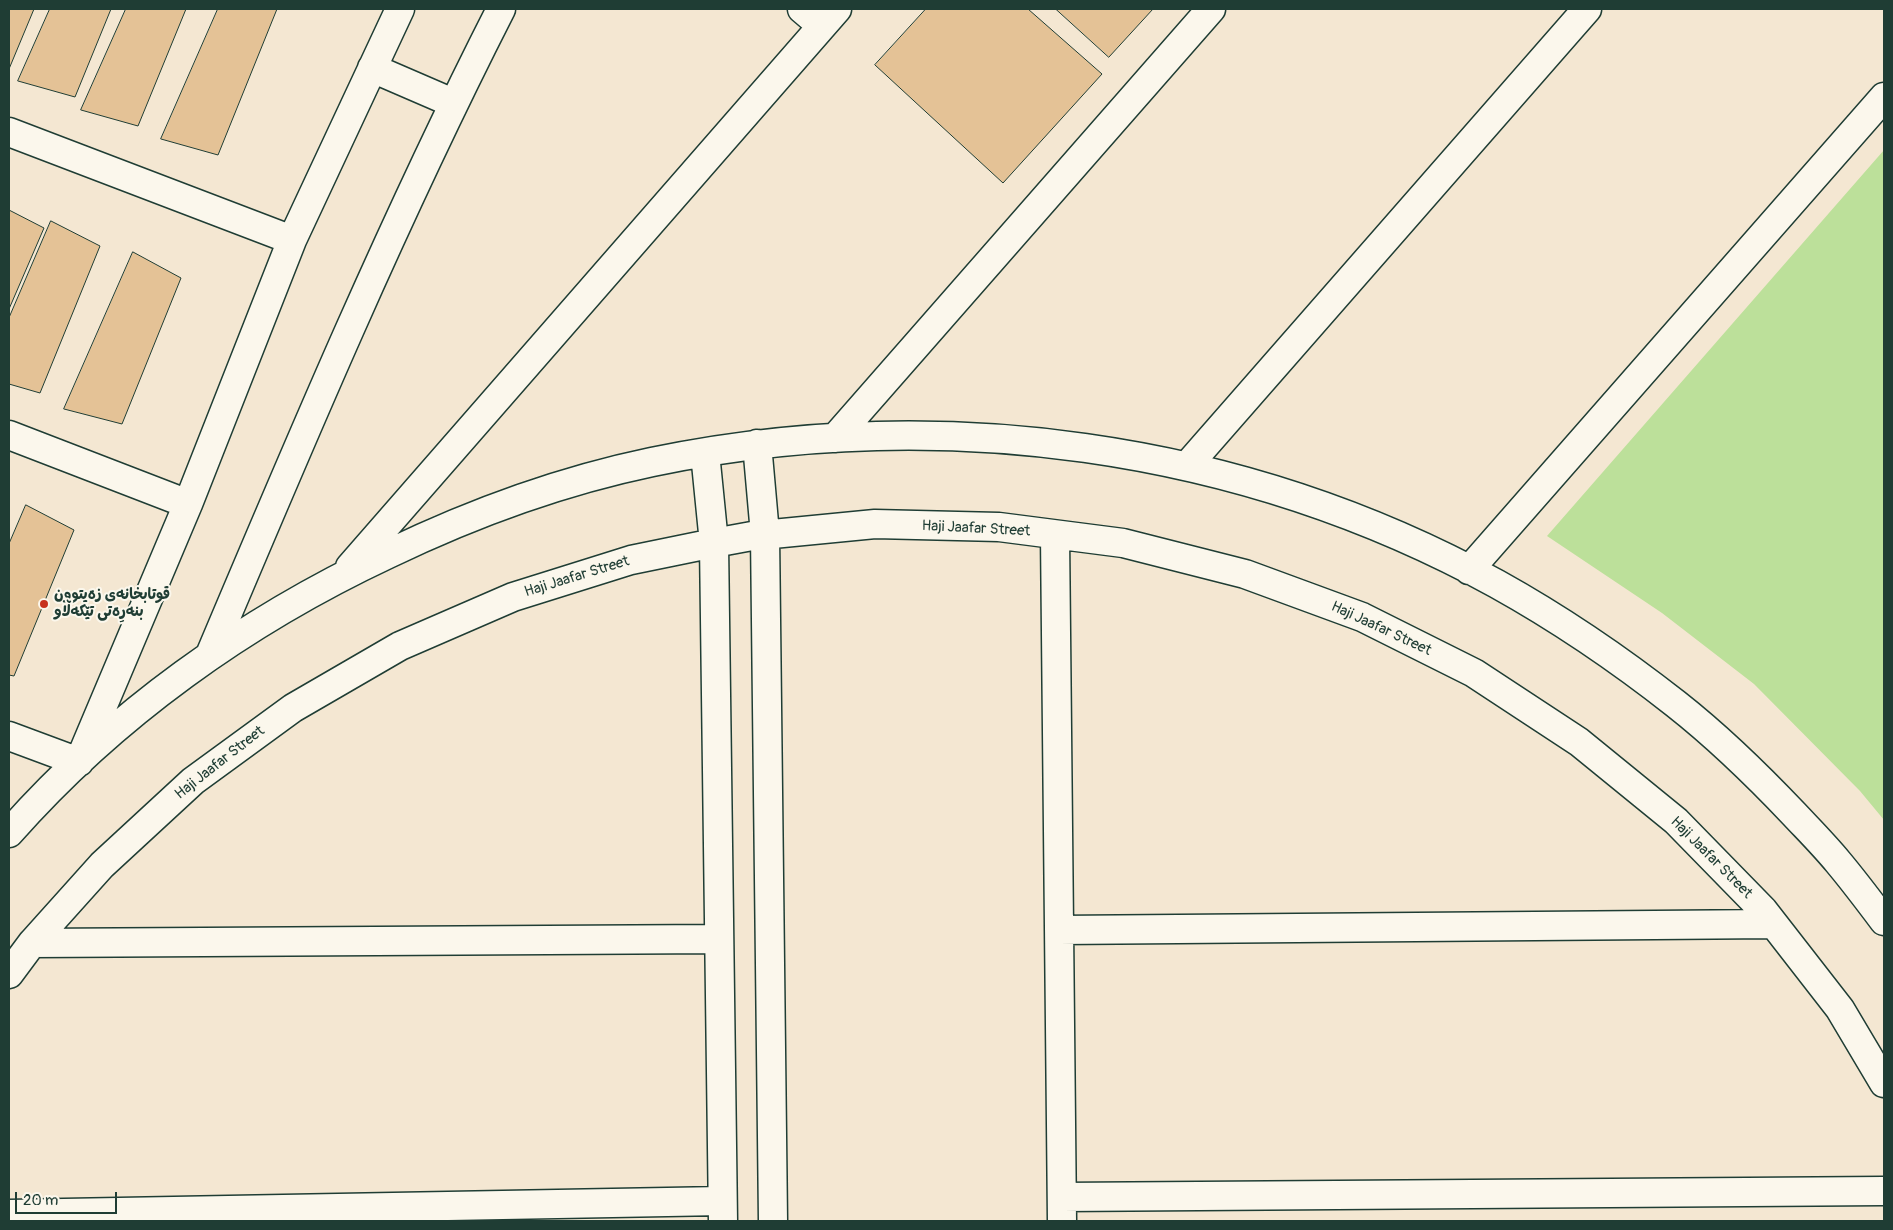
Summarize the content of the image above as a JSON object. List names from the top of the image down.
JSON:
{
  "streets": {
    "street": ["Haji Jaafar Street"]
  },
  "places": ["قوتابخانەی زەیتوون بنەرِەتی تێکەڵاو"],
  "scale_bar": "20 m"
}
